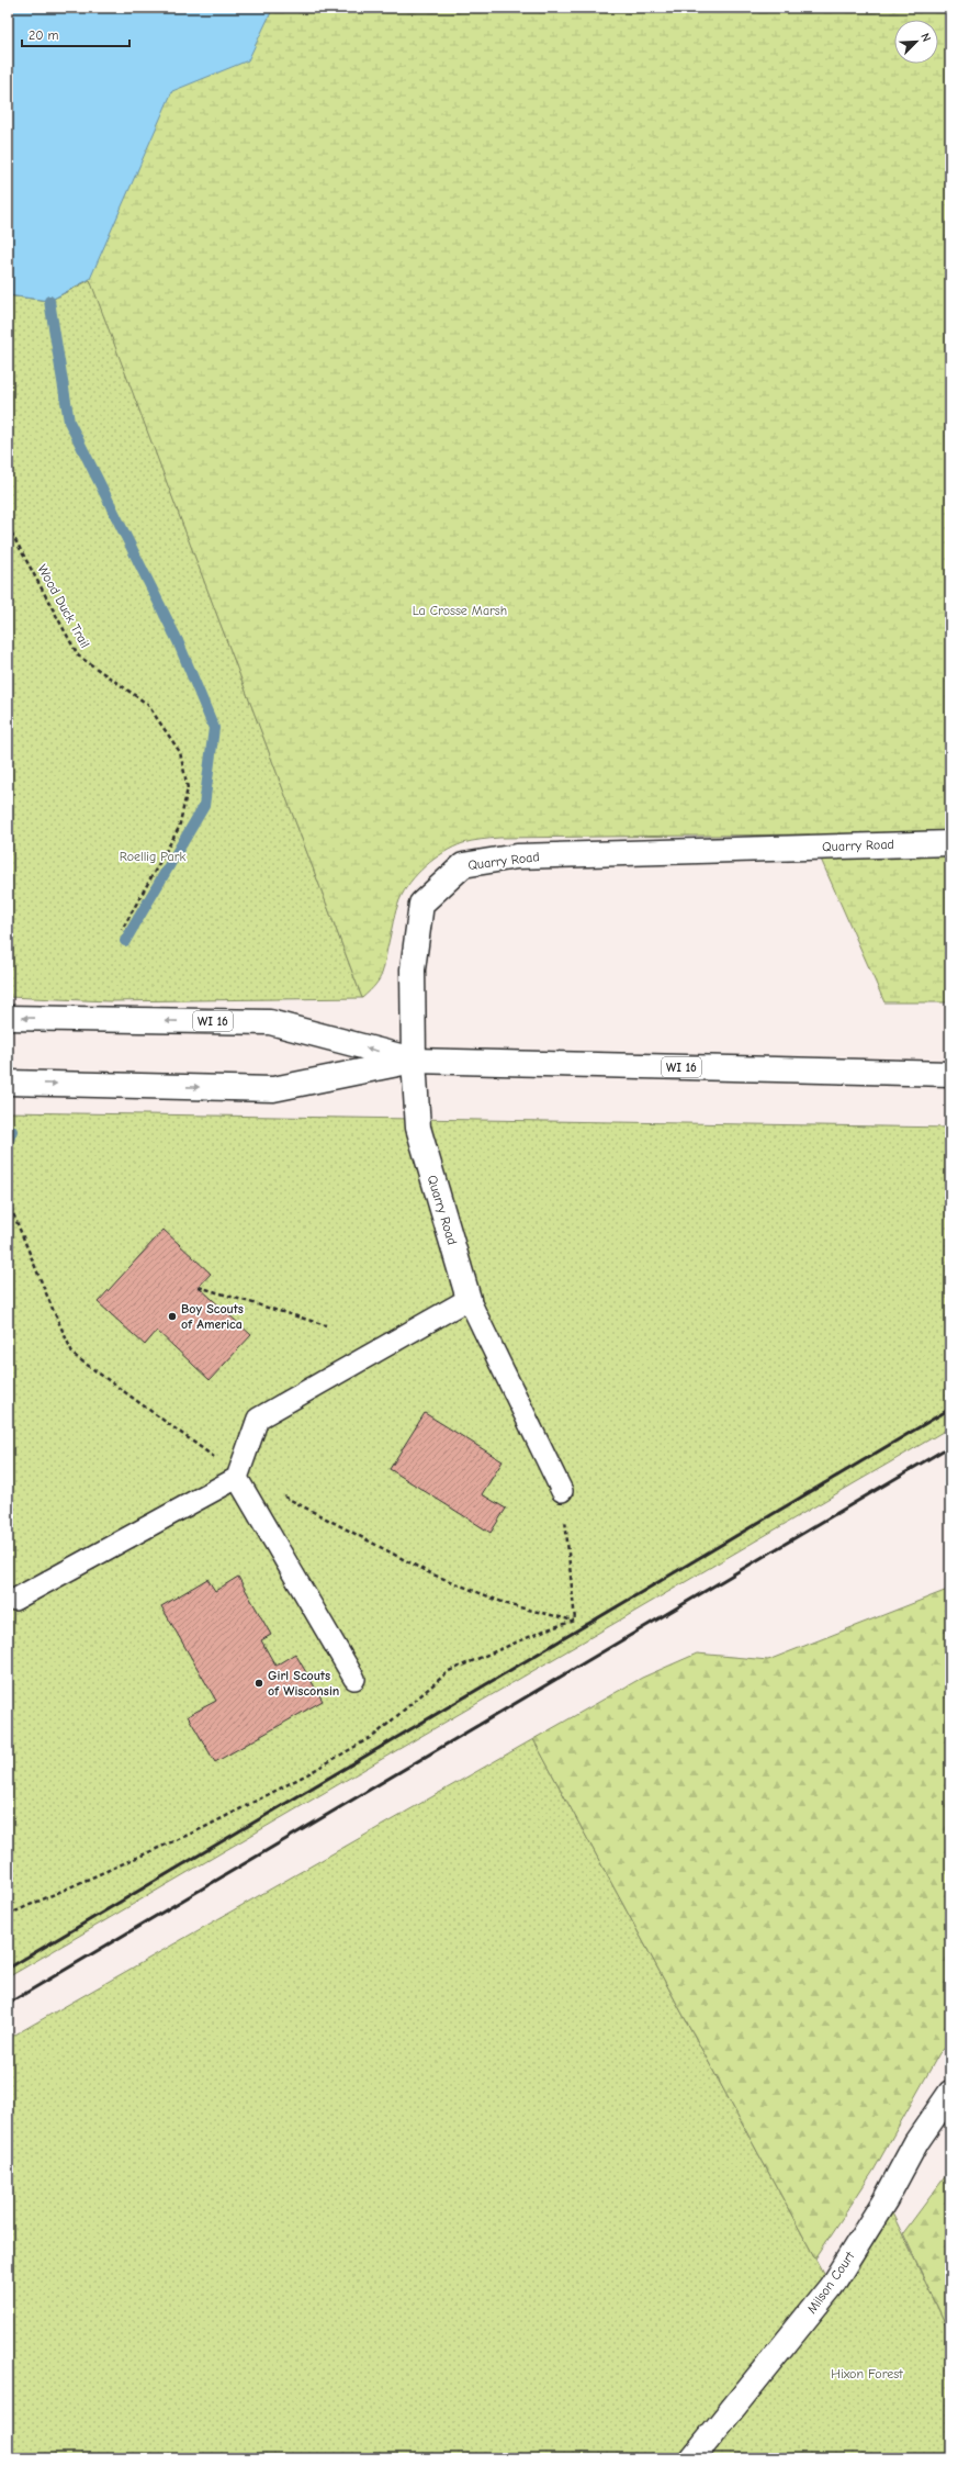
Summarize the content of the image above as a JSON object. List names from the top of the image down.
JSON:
{
  "streets": {
    "street": ["Quarry Road", "WI 16", "Milson Court"],
    "path": ["Wood Duck Trail"]
  },
  "crossings": [
    ["Quarry Road", "WI 16"]
  ],
  "parks": ["La Crosse Marsh", "Roellig Park", "Hixon Forest"],
  "places": ["Boy Scouts of America", "Girl Scouts of Wisconsin"],
  "scale_bar": "20 m",
  "north": "top right"
}
